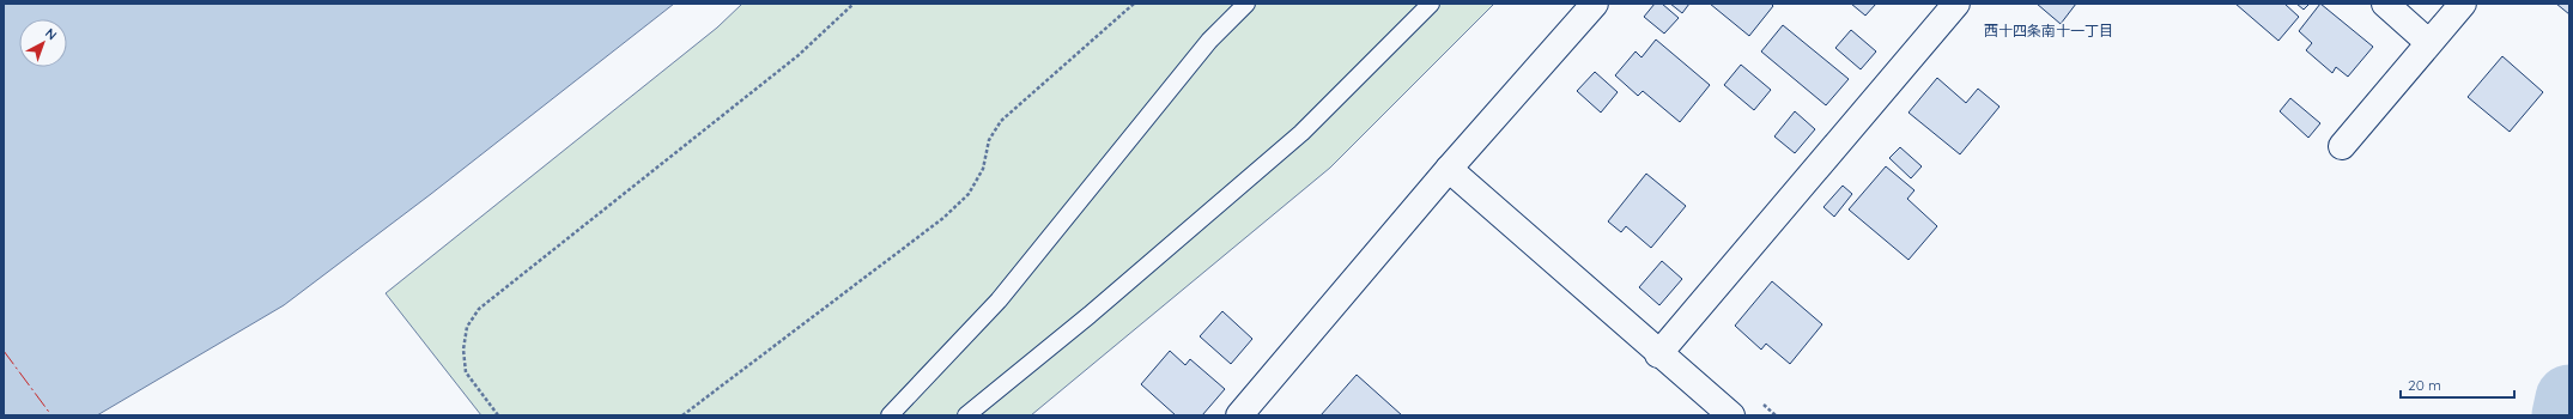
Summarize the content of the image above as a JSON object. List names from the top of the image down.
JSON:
{
  "districts": ["西十四条南十一丁目"],
  "scale_bar": "20 m",
  "north": "top right"
}
